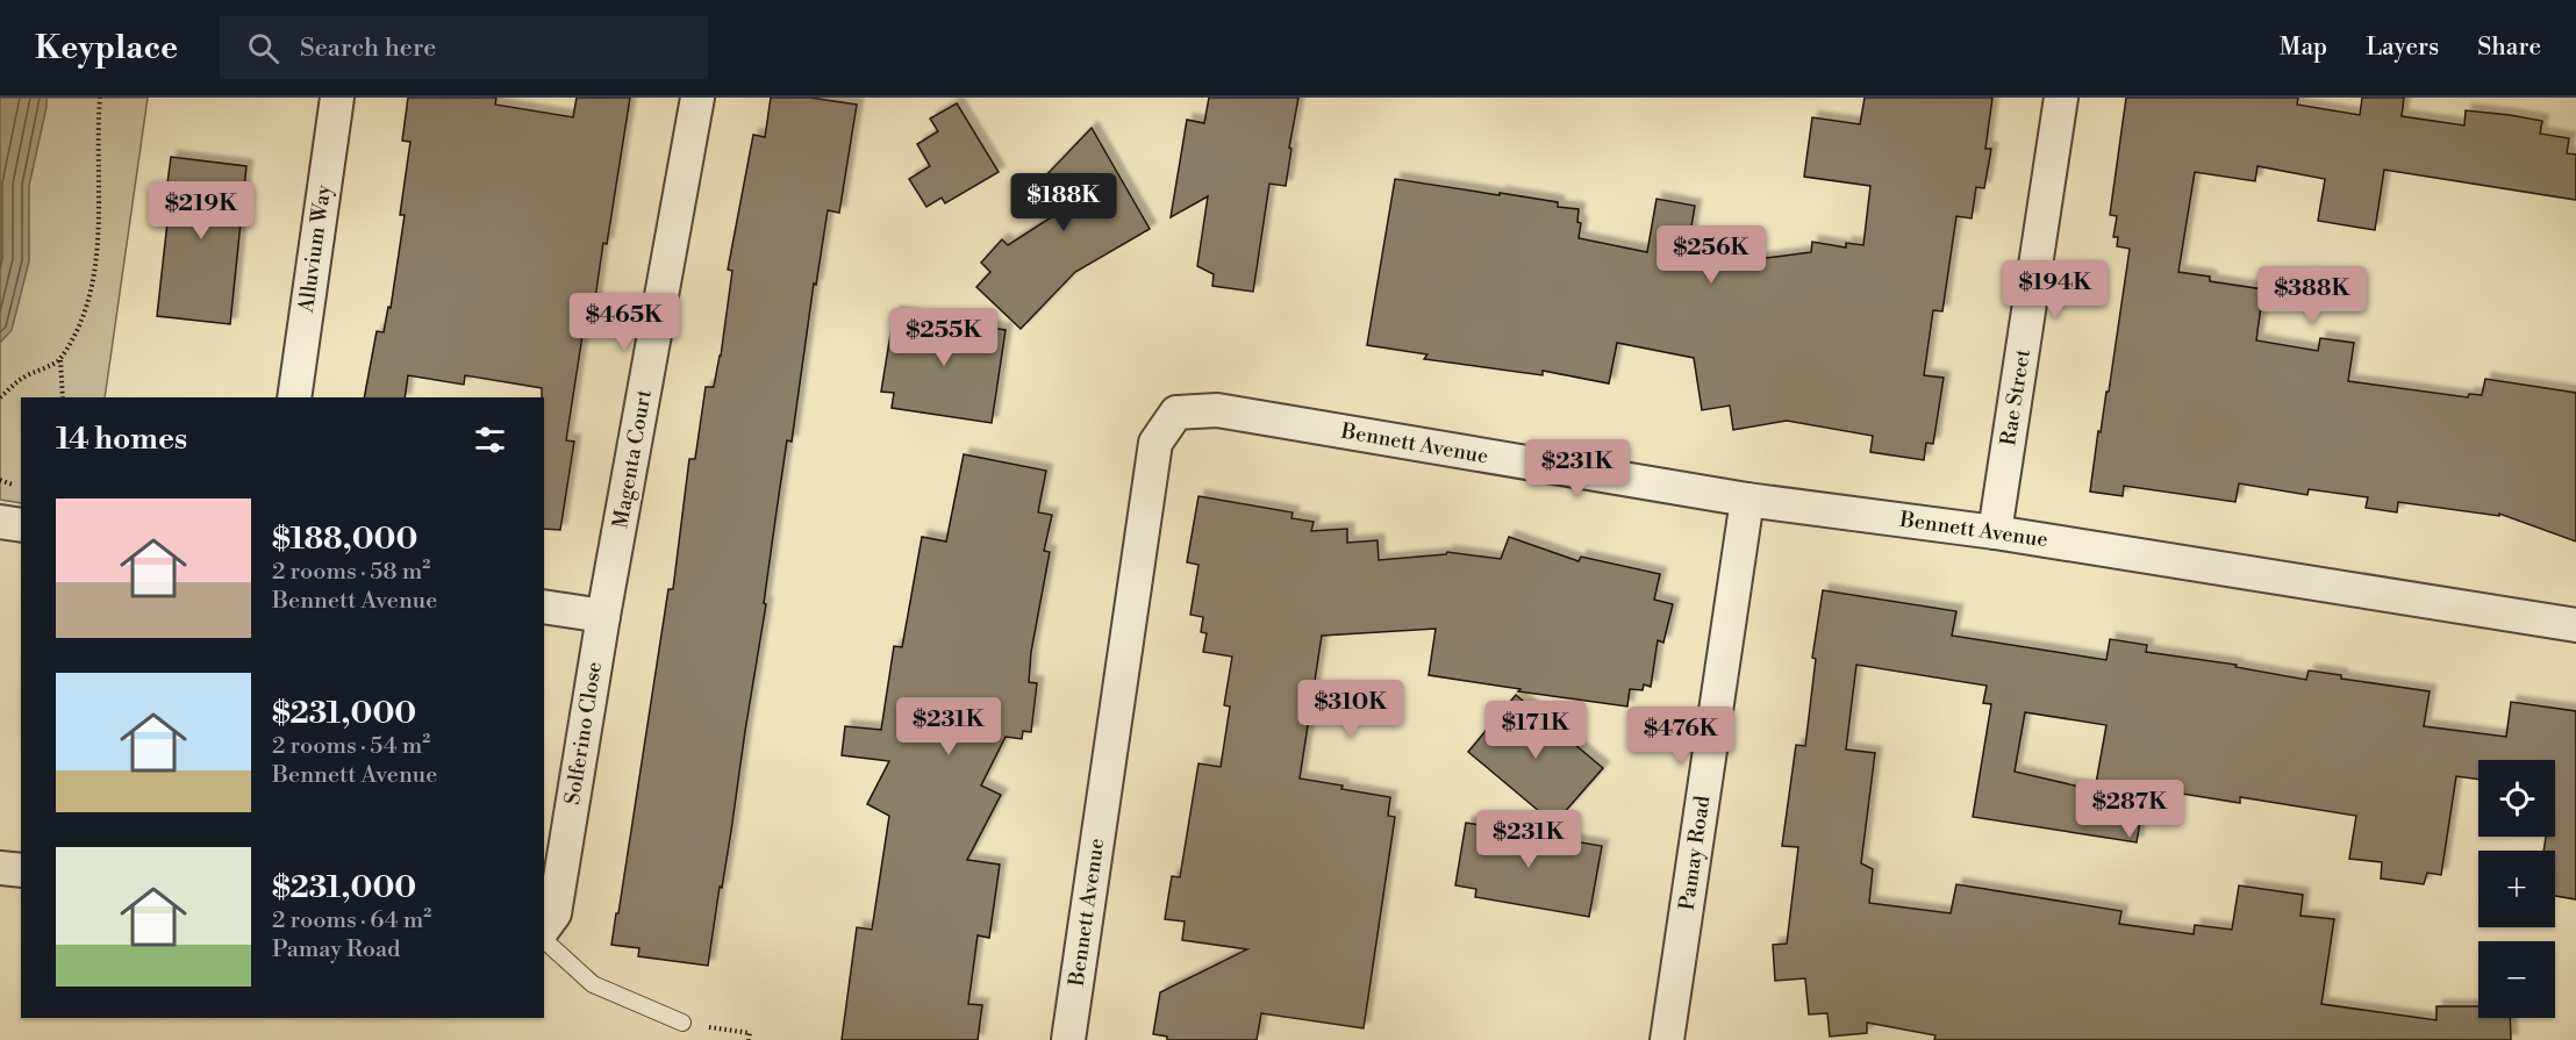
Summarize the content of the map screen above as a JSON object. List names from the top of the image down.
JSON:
{
  "streets": {
    "street": [
      "Alluvium Way",
      "Rae Street",
      "Bennett Avenue",
      "Magenta Court",
      "Solferino Close",
      "Pamay Road"
    ]
  },
  "crossings": [
    ["Rae Street", "Bennett Avenue"],
    ["Bennett Avenue", "Pamay Road"],
    ["Magenta Court", "Solferino Close"]
  ],
  "page": {
    "header": "Keyplace",
    "search": "Search here",
    "nav": ["Map", "Layers", "Share"],
    "price": [
      "$188K",
      "$219K",
      "$256K",
      "$194K",
      "$388K",
      "$465K",
      "$255K",
      "$231K",
      "$310K",
      "$231K",
      "$171K",
      "$476K",
      "$287K",
      "$231K"
    ],
    "heading": "14 homes",
    "list": [
      {
        "name": "$188,000",
        "note": "2 rooms · 58 m² · Bennett Avenue"
      },
      {
        "name": "$231,000",
        "note": "2 rooms · 54 m² · Bennett Avenue"
      },
      {
        "name": "$231,000",
        "note": "2 rooms · 64 m² · Pamay Road"
      }
    ],
    "map_buttons": ["+", "−"]
  }
}
